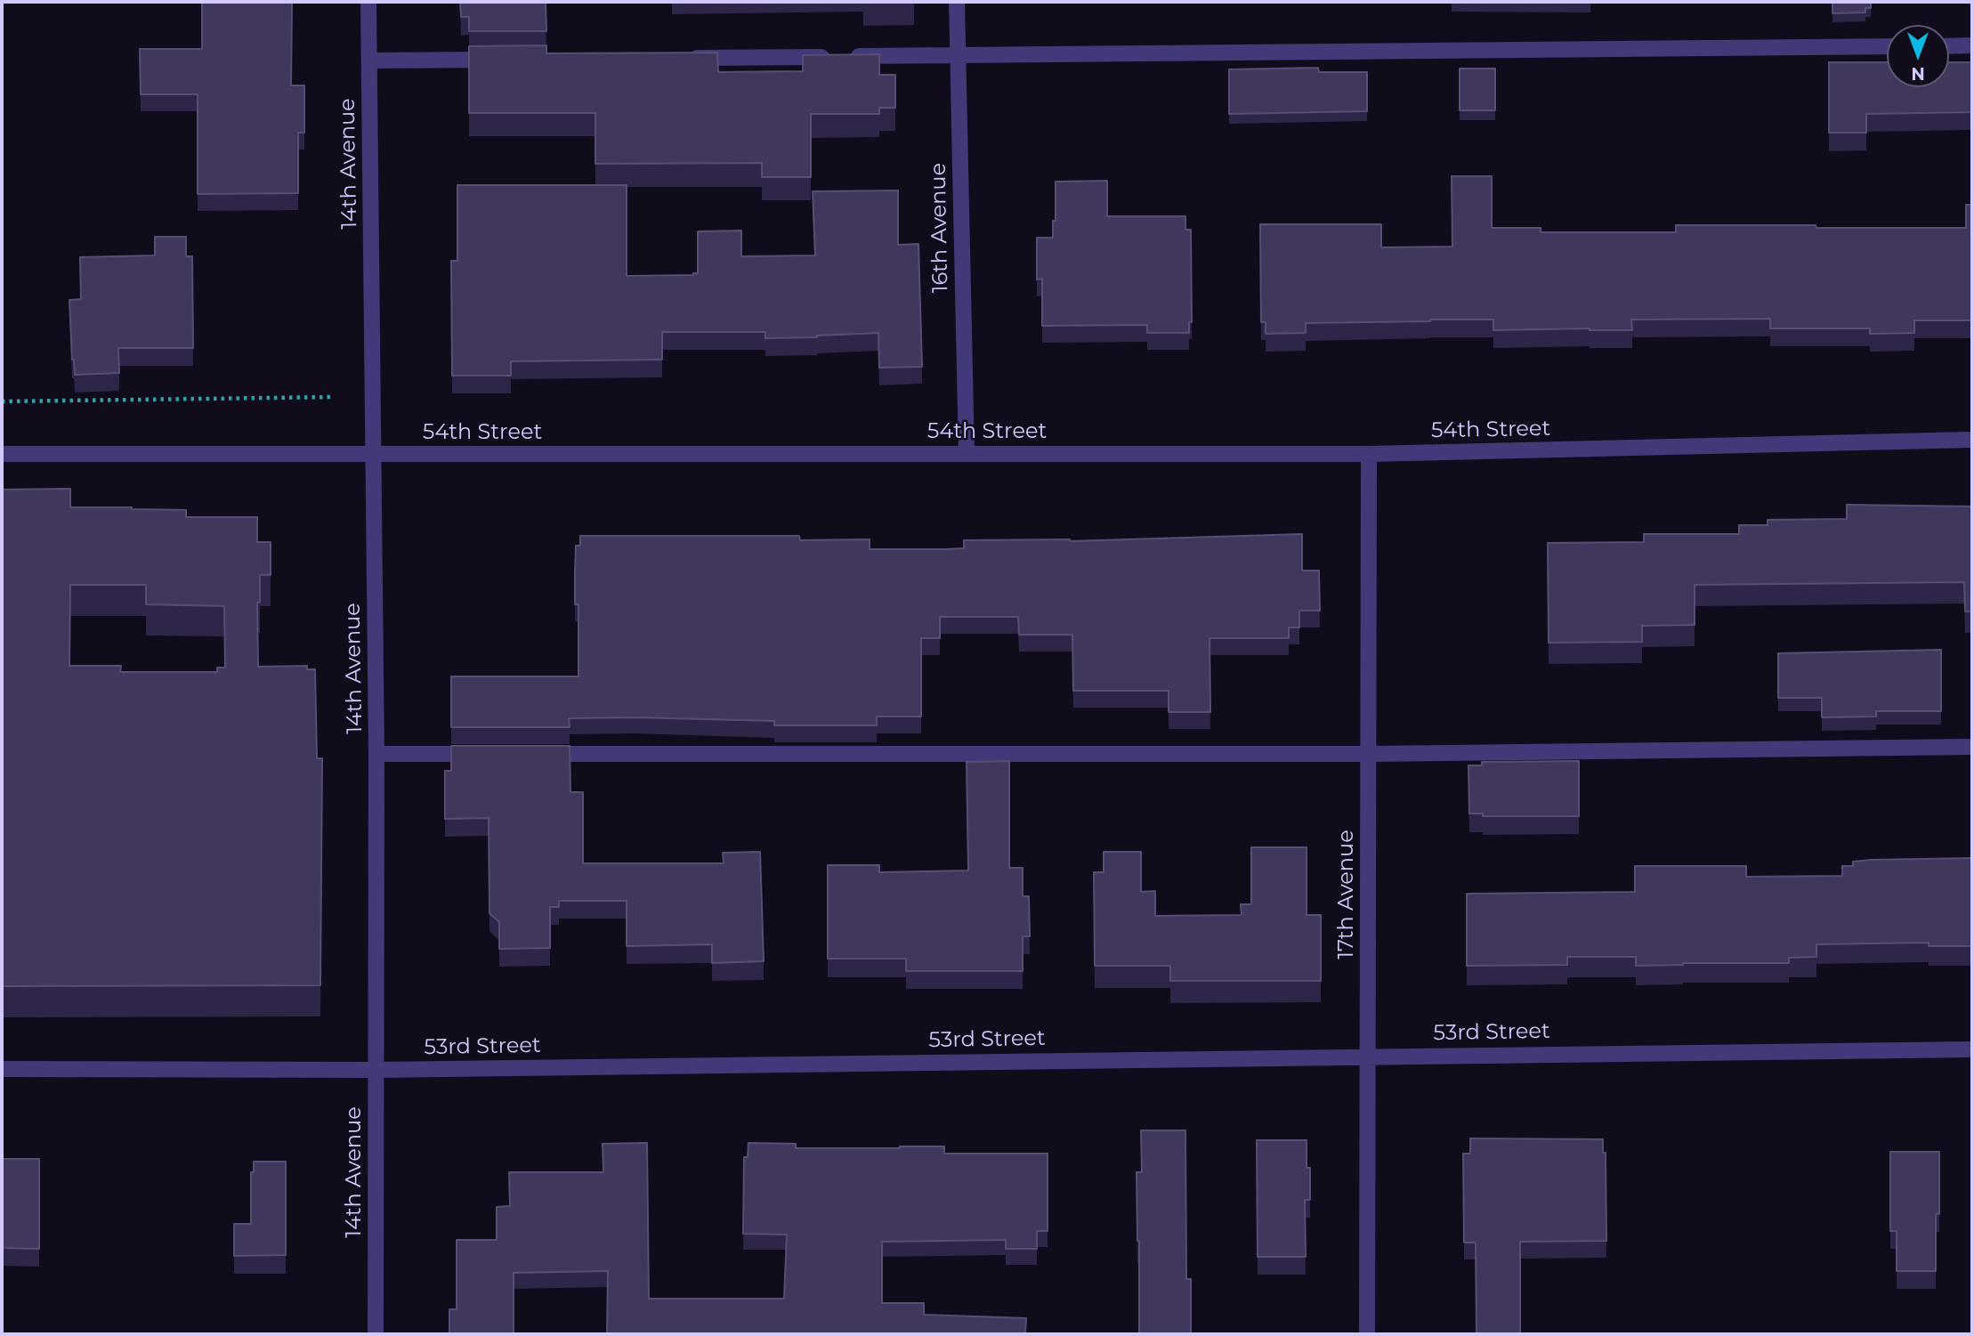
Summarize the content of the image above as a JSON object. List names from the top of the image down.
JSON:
{
  "streets": {
    "street": [
      "14th Avenue",
      "16th Avenue",
      "54th Street",
      "17th Avenue",
      "53rd Street"
    ]
  },
  "crossings": [
    ["14th Avenue", "54th Street"],
    ["14th Avenue", "53rd Street"],
    ["16th Avenue", "54th Street"],
    ["54th Street", "17th Avenue"],
    ["17th Avenue", "53rd Street"]
  ],
  "north": "bottom"
}
